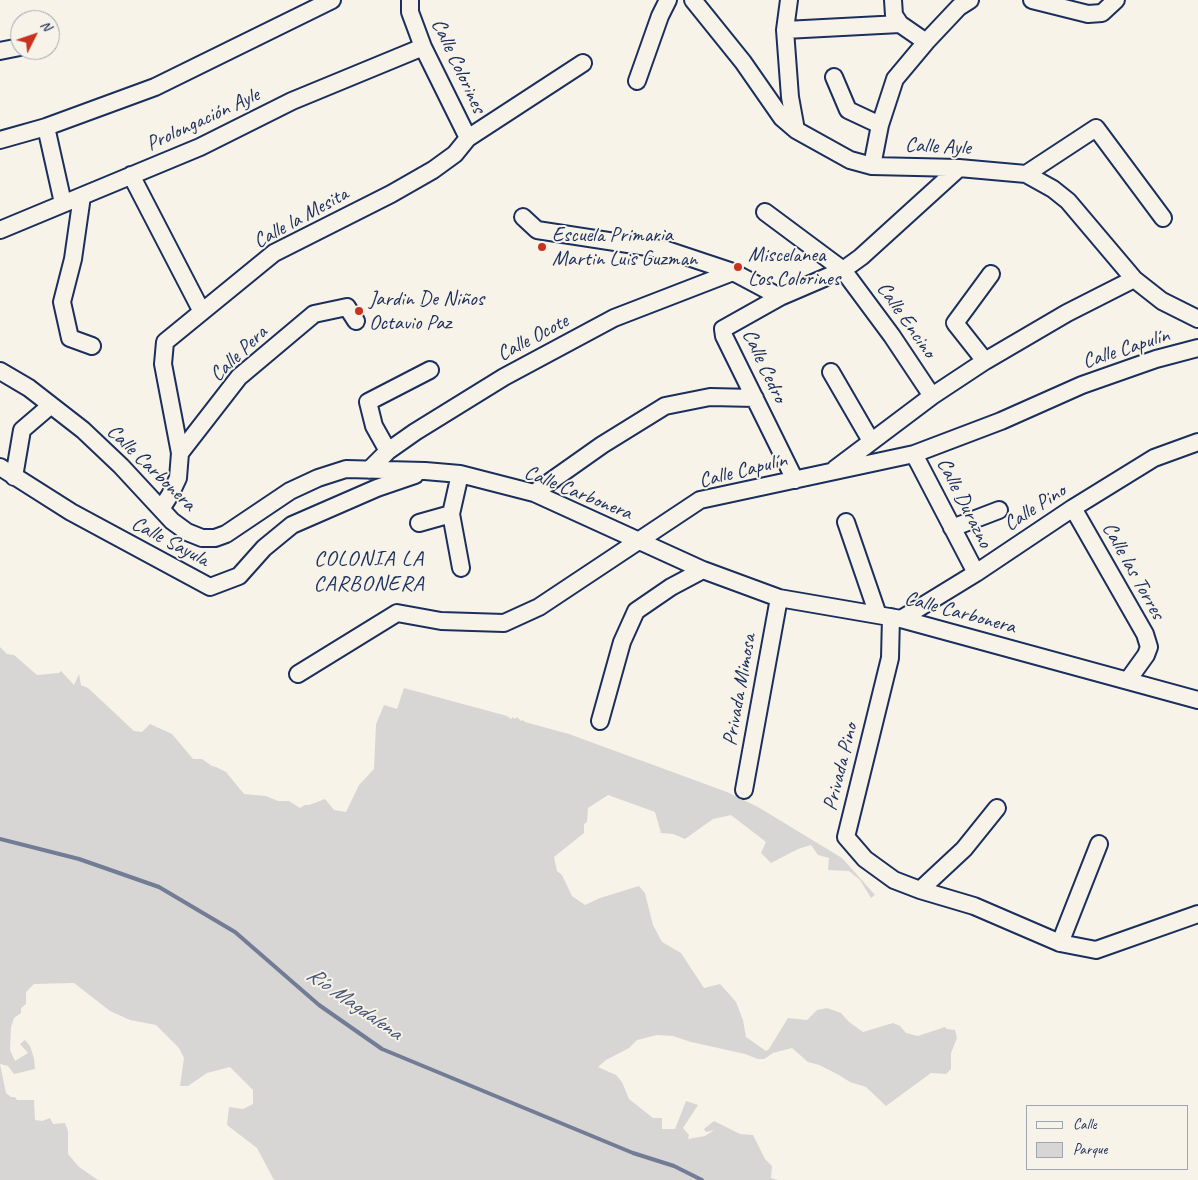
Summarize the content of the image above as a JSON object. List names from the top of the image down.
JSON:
{
  "streets": {
    "street": [
      "Calle Colorines",
      "Prolongación Ayle",
      "Calle Ayle",
      "Calle la Mesita",
      "Calle Encino",
      "Calle Ocote",
      "Calle Capulín",
      "Calle Pera",
      "Calle Cedro",
      "Calle Carbonera",
      "Calle Durazno",
      "Calle Pino",
      "Calle Sayula",
      "Calle las Torres",
      "Privada Mimosa",
      "Privada Pino"
    ]
  },
  "crossings": [
    ["Calle Colorines", "Prolongación Ayle"],
    ["Calle Colorines", "Calle la Mesita"],
    ["Calle la Mesita", "Calle Pera"],
    ["Calle la Mesita", "Calle Carbonera"],
    ["Calle Ocote", "Calle Carbonera"],
    ["Calle Capulín", "Calle Cedro"],
    ["Calle Capulín", "Calle Carbonera"],
    ["Calle Capulín", "Calle Durazno"],
    ["Calle Carbonera", "Calle Pino"],
    ["Calle Carbonera", "Calle Sayula"],
    ["Calle Carbonera", "Calle las Torres"],
    ["Calle Carbonera", "Privada Mimosa"],
    ["Calle Carbonera", "Privada Pino"],
    ["Calle Durazno", "Calle Pino"],
    ["Calle Pino", "Calle las Torres"],
    ["Calle Pino", "Privada Pino"]
  ],
  "districts": ["COLONIA LA CARBONERA"],
  "water": ["Río Magdalena"],
  "places": ["Escuela Primaria Martin Luis Guzman", "Miscelanea Los Colorines", "Jardin De Niños Octavio Paz"],
  "legend": ["Calle", "Parque"],
  "north": "top right"
}
